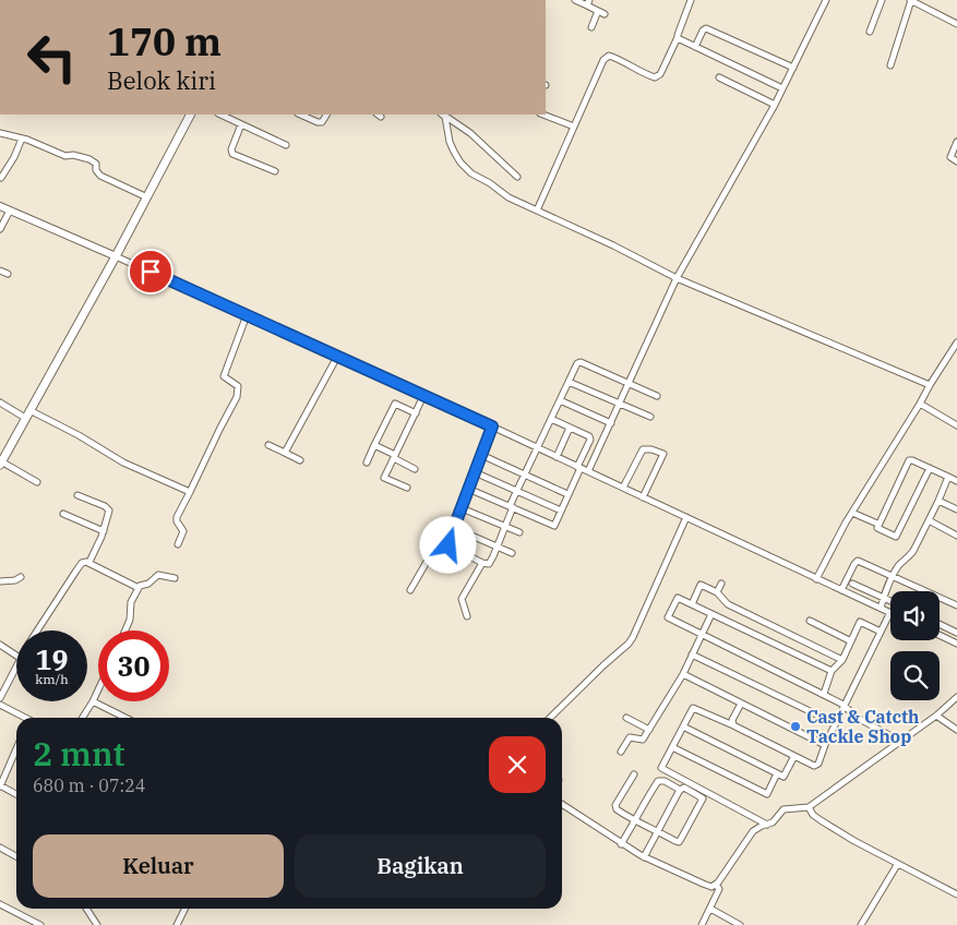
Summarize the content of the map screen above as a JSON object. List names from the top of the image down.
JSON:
{
  "places": ["Cast & Catcth Tackle Shop"],
  "page": {
    "turn": ["170 m", "Belok kiri"],
    "speed": "19 km/h",
    "limit": "30",
    "heading": ["2 mnt", "680 m · 07:24"],
    "buttons": ["Keluar", "Bagikan"]
  }
}
